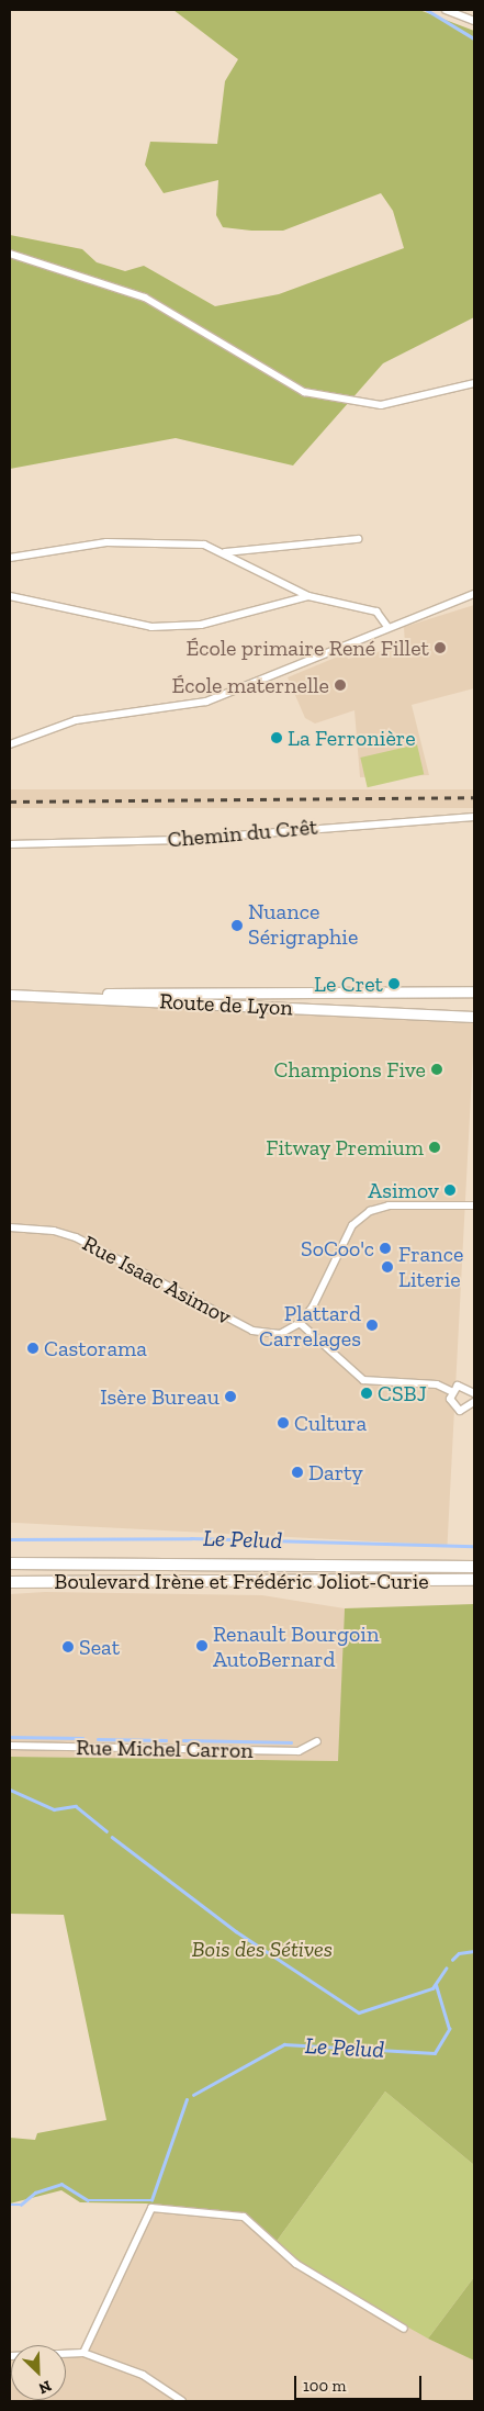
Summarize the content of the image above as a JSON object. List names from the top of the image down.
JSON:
{
  "streets": {
    "main road": ["Route de Lyon", "Boulevard Irène et Frédéric Joliot-Curie"],
    "street": ["Chemin du Crêt", "Rue Isaac Asimov", "Rue Michel Carron"]
  },
  "water": ["Le Pelud"],
  "parks": ["Bois des Sétives"],
  "places": [
    "École primaire René Fillet",
    "École maternelle",
    "La Ferronière",
    "Nuance Sérigraphie",
    "Le Cret",
    "Champions Five",
    "Fitway Premium",
    "Asimov",
    "SoCoo'c",
    "France Literie",
    "Plattard Carrelages",
    "Castorama",
    "CSBJ",
    "Isère Bureau",
    "Cultura",
    "Darty",
    "Renault Bourgoin AutoBernard",
    "Seat"
  ],
  "scale_bar": "100 m",
  "north": "bottom right"
}
